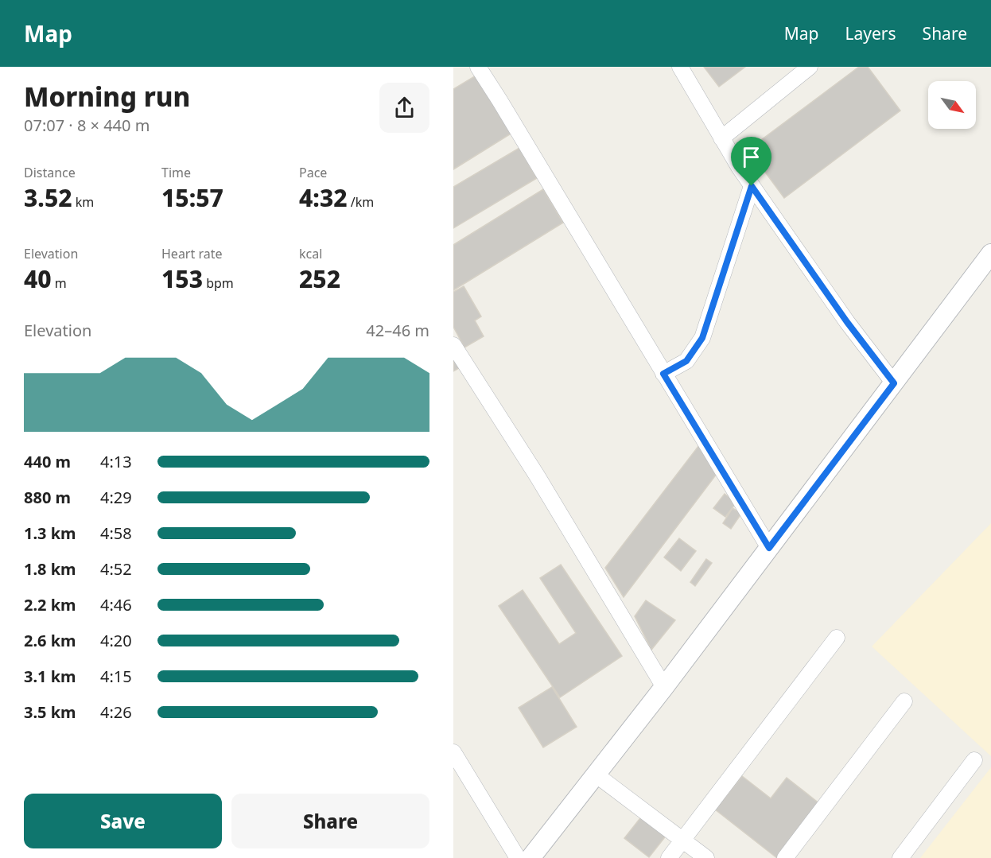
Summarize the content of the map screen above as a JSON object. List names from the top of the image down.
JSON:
{
  "north": "bottom right",
  "page": {
    "header": "Map",
    "nav": ["Map", "Layers", "Share"],
    "heading": ["Morning run", "07:07 · 8 × 440 m"],
    "stats": [
      ["Distance", "3.52 km"],
      ["Time", "15:57"],
      ["Pace", "4:32 /km"],
      ["Elevation", "40 m"],
      ["Heart rate", "153 bpm"],
      ["kcal", "252"]
    ],
    "chart": ["Elevation", "42–46 m"],
    "list": [
      {
        "name": "440 m",
        "note": "4:13"
      },
      {
        "name": "880 m",
        "note": "4:29"
      },
      {
        "name": "1.3 km",
        "note": "4:58"
      },
      {
        "name": "1.8 km",
        "note": "4:52"
      },
      {
        "name": "2.2 km",
        "note": "4:46"
      },
      {
        "name": "2.6 km",
        "note": "4:20"
      },
      {
        "name": "3.1 km",
        "note": "4:15"
      },
      {
        "name": "3.5 km",
        "note": "4:26"
      }
    ],
    "buttons": ["Save", "Share"]
  }
}
